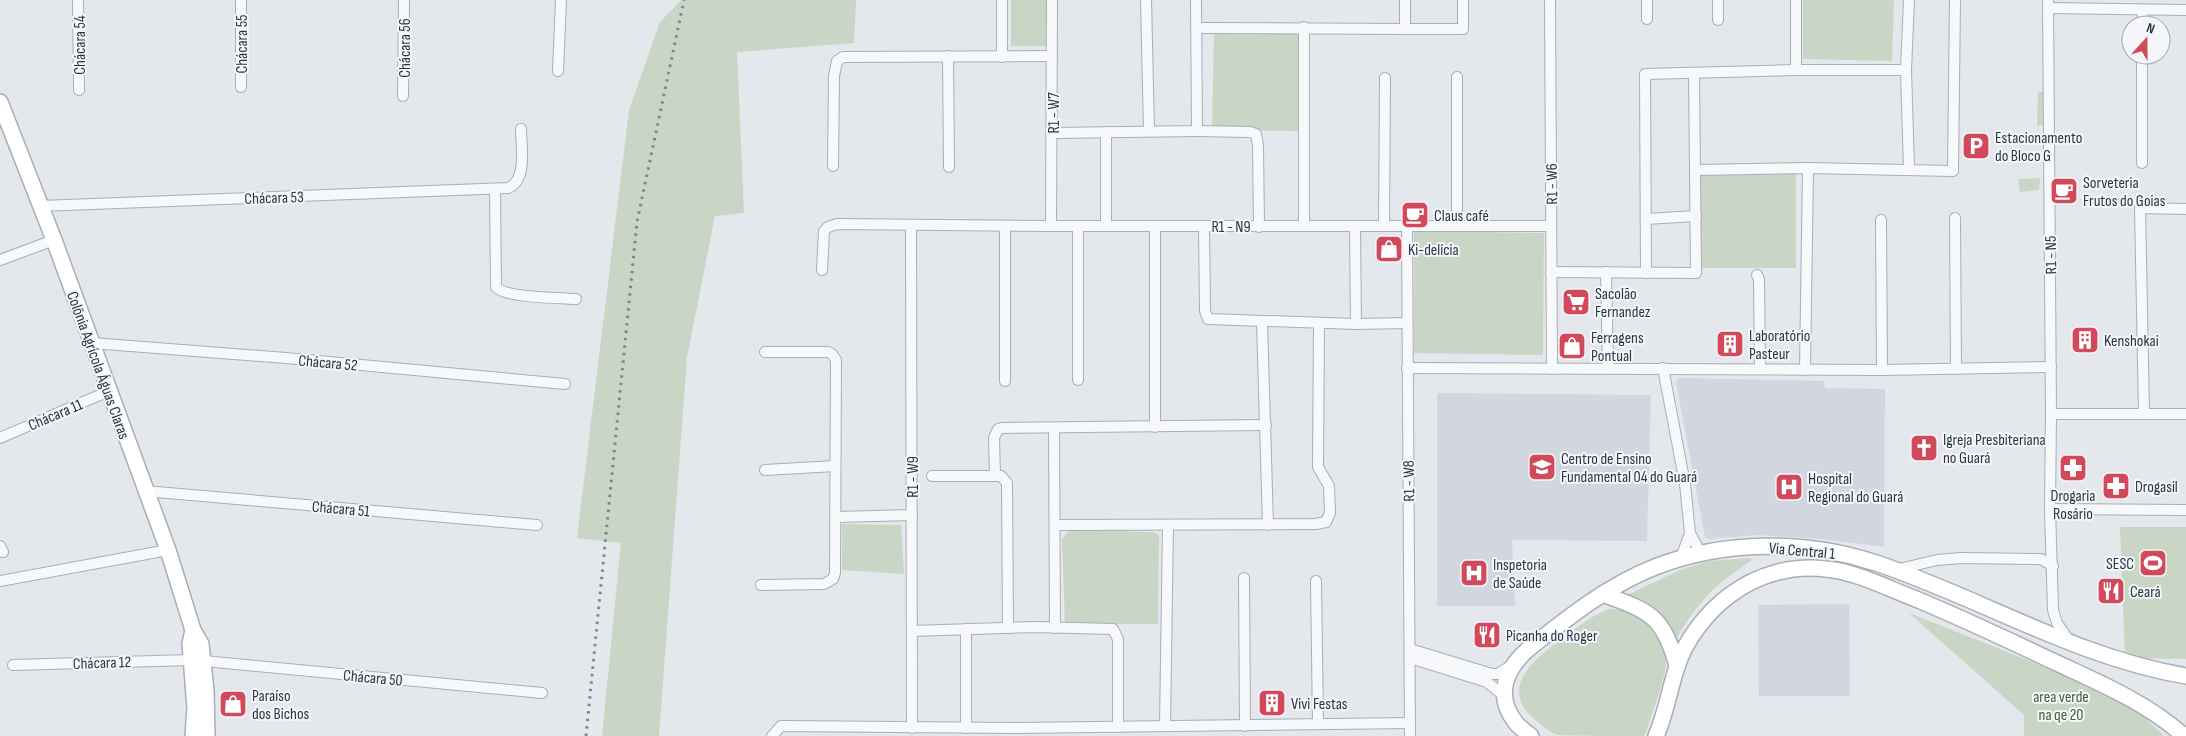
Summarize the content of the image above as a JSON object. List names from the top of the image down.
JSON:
{
  "streets": {
    "street": [
      "Chácara 55",
      "Chácara 54",
      "Chácara 56",
      "R1 - W7",
      "R1 - W6",
      "Chácara 53",
      "R1 - N9",
      "R1 - N5",
      "Chácara 52",
      "Colônia Agrícola Águas Claras",
      "Chácara 11",
      "R1 - W9",
      "R1 - W8",
      "Chácara 51",
      "Via Central 1",
      "Chácara 12",
      "Chácara 50"
    ]
  },
  "crossings": [
    ["R1 - W7", "R1 - N9"],
    ["R1 - W6", "R1 - N9"],
    ["Chácara 53", "Colônia Agrícola Águas Claras"],
    ["R1 - N9", "R1 - W9"],
    ["R1 - N9", "R1 - W8"],
    ["R1 - N5", "Via Central 1"],
    ["Chácara 52", "Colônia Agrícola Águas Claras"],
    ["Colônia Agrícola Águas Claras", "Chácara 11"],
    ["Colônia Agrícola Águas Claras", "Chácara 51"],
    ["Colônia Agrícola Águas Claras", "Chácara 12"],
    ["Colônia Agrícola Águas Claras", "Chácara 50"],
    ["Chácara 12", "Chácara 50"]
  ],
  "parks": ["area verde na qe 20"],
  "places": {
    "parking": ["Estacionamento do Bloco G"],
    "cafe": ["Sorveteria Frutos do Goias", "Claus café"],
    "shop": ["Ki-delícia", "Ferragens Pontual", "Paraíso dos Bichos"],
    "supermarket": ["Sacolão Fernandez"],
    "building": ["Kenshokai", "Laboratório Pasteur", "Vivi Festas"],
    "church": ["Igreja Presbiteriana no Guará"],
    "school or university": ["Centro de Ensino Fundamental 04 do Guará"],
    "pharmacy": ["Drogaria Rosário", "Drogasil"],
    "hospital": ["Hospital Regional do Guará", "Inspetoria de Saúde"],
    "sports": ["SESC"],
    "restaurant": ["Ceará", "Picanha do Roger"]
  },
  "north": "top"
}
